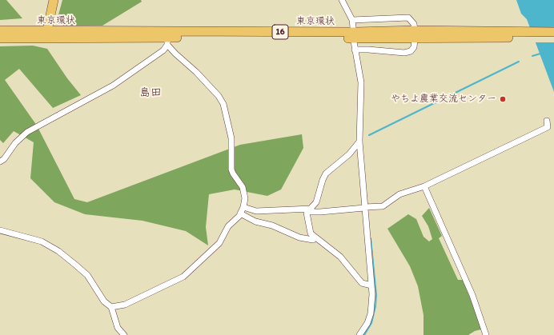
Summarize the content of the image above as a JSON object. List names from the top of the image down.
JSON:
{
  "streets": {
    "main road": ["東京環状", "16"]
  },
  "districts": ["島田"],
  "places": ["やちよ農業交流センター"]
}
